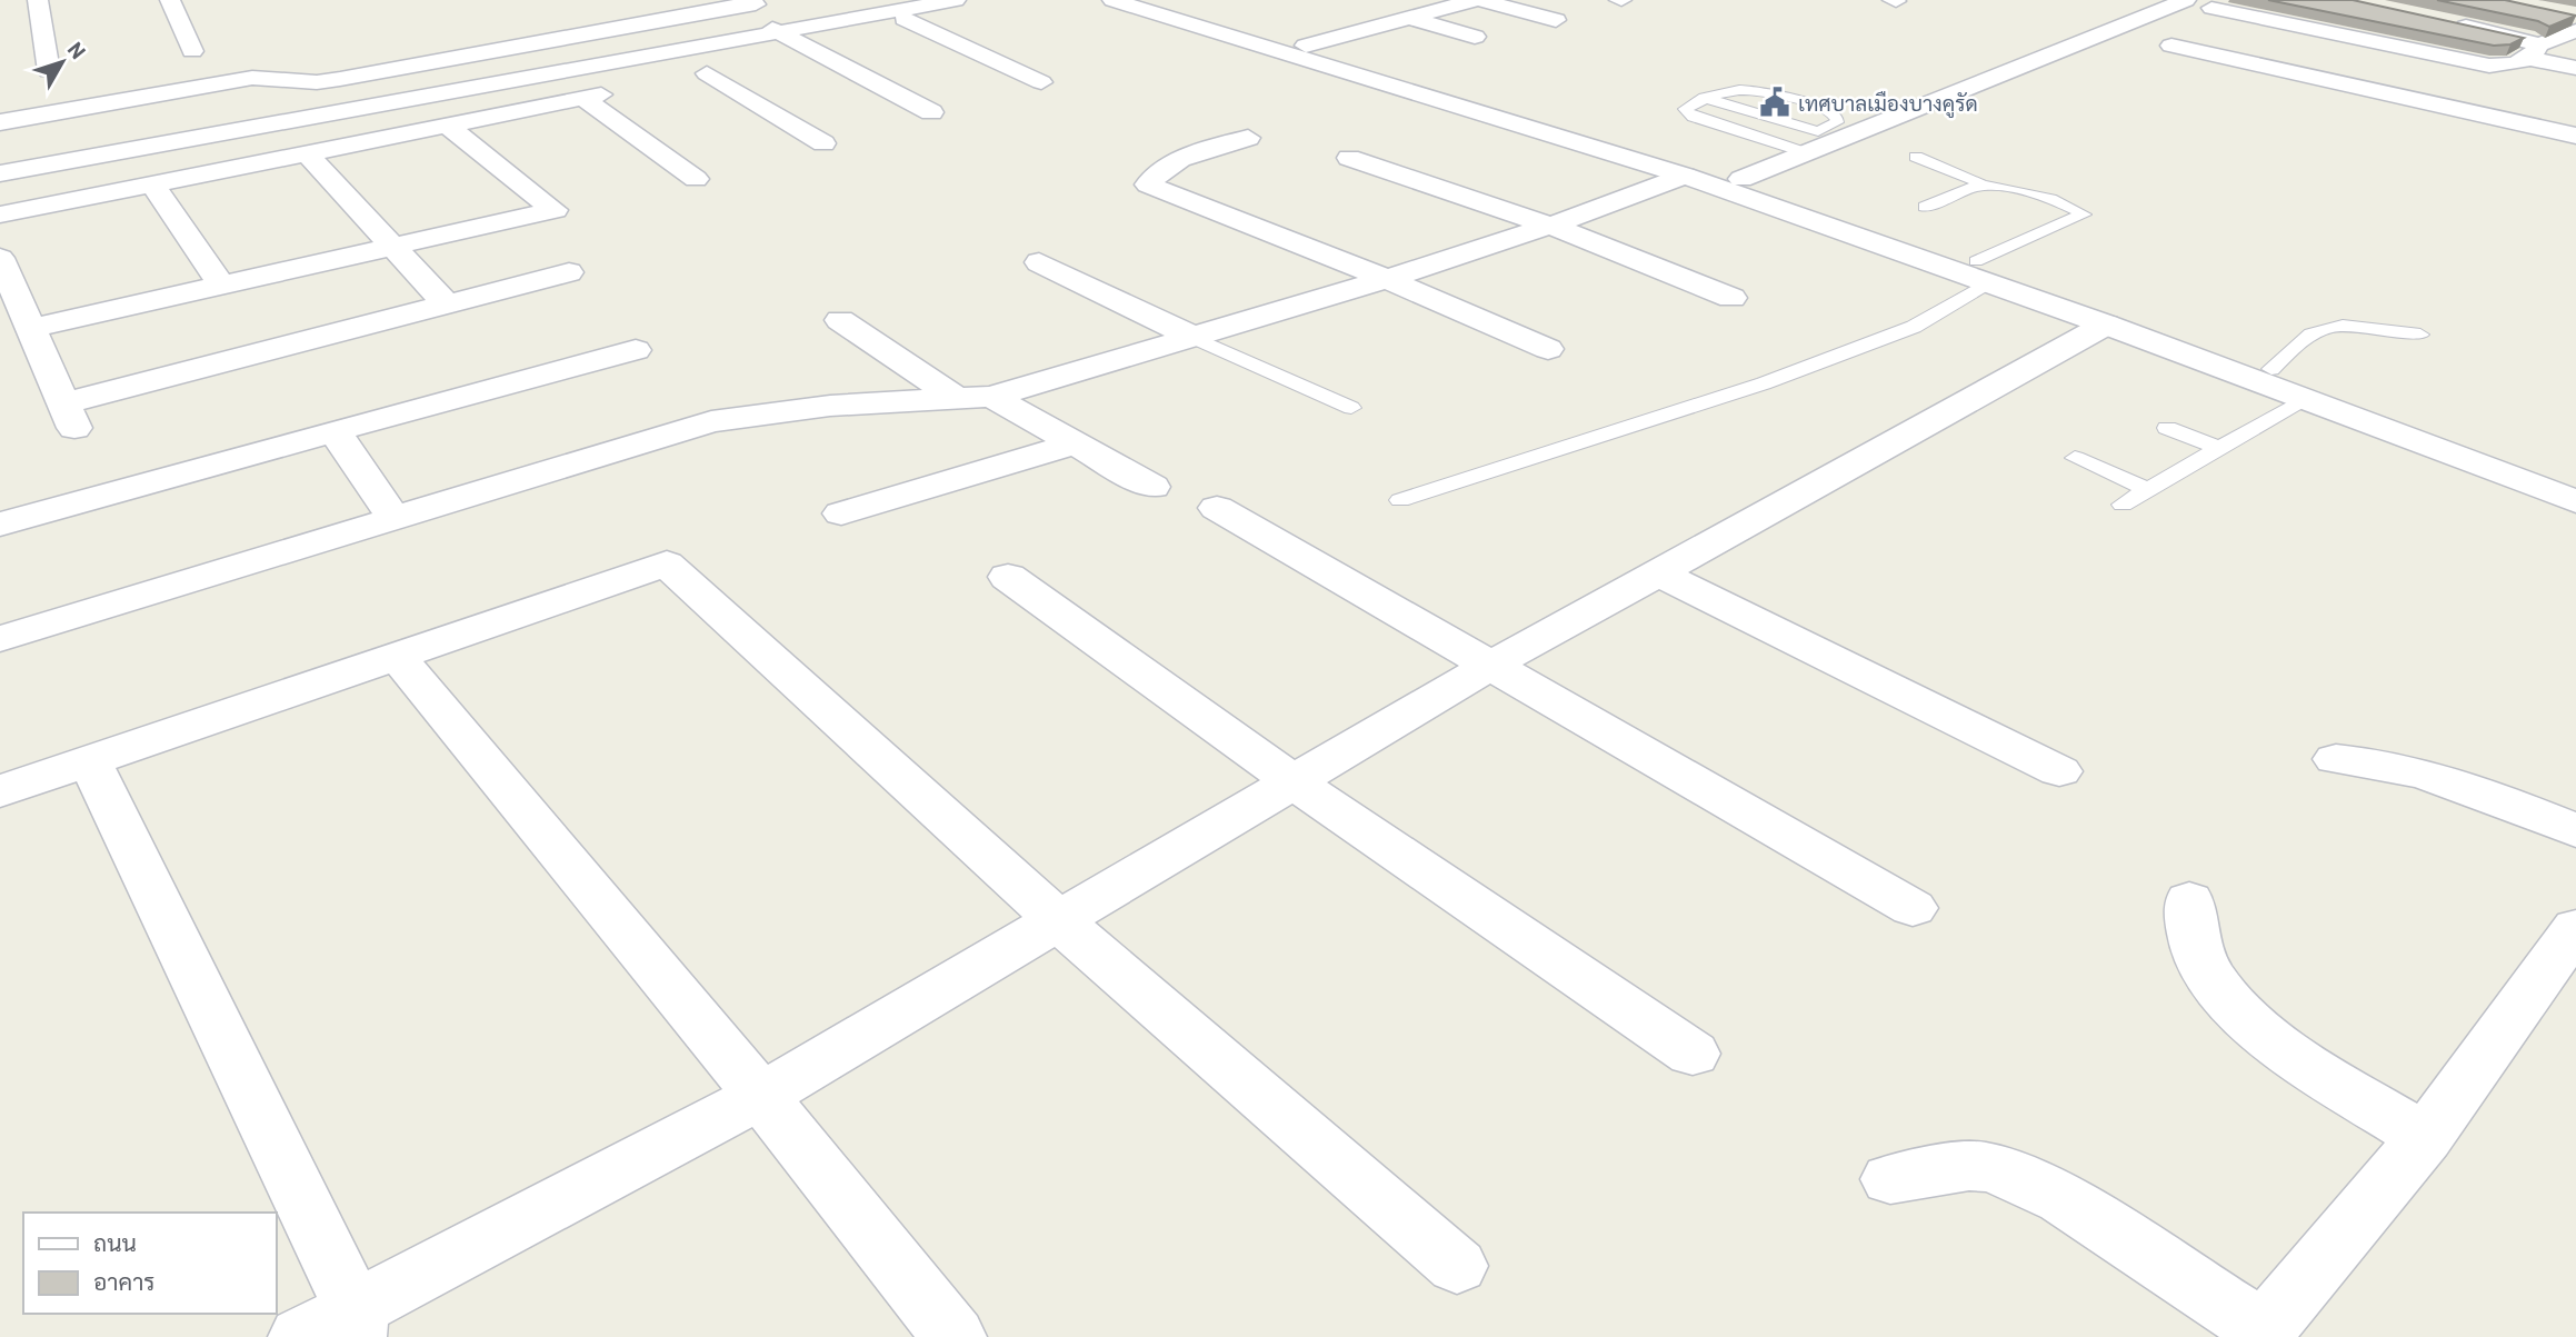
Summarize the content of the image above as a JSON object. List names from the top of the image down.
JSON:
{
  "places": {
    "public building": ["เทศบาลเมืองบางคูรัด"]
  },
  "legend": ["ถนน", "อาคาร"],
  "north": "top right"
}
